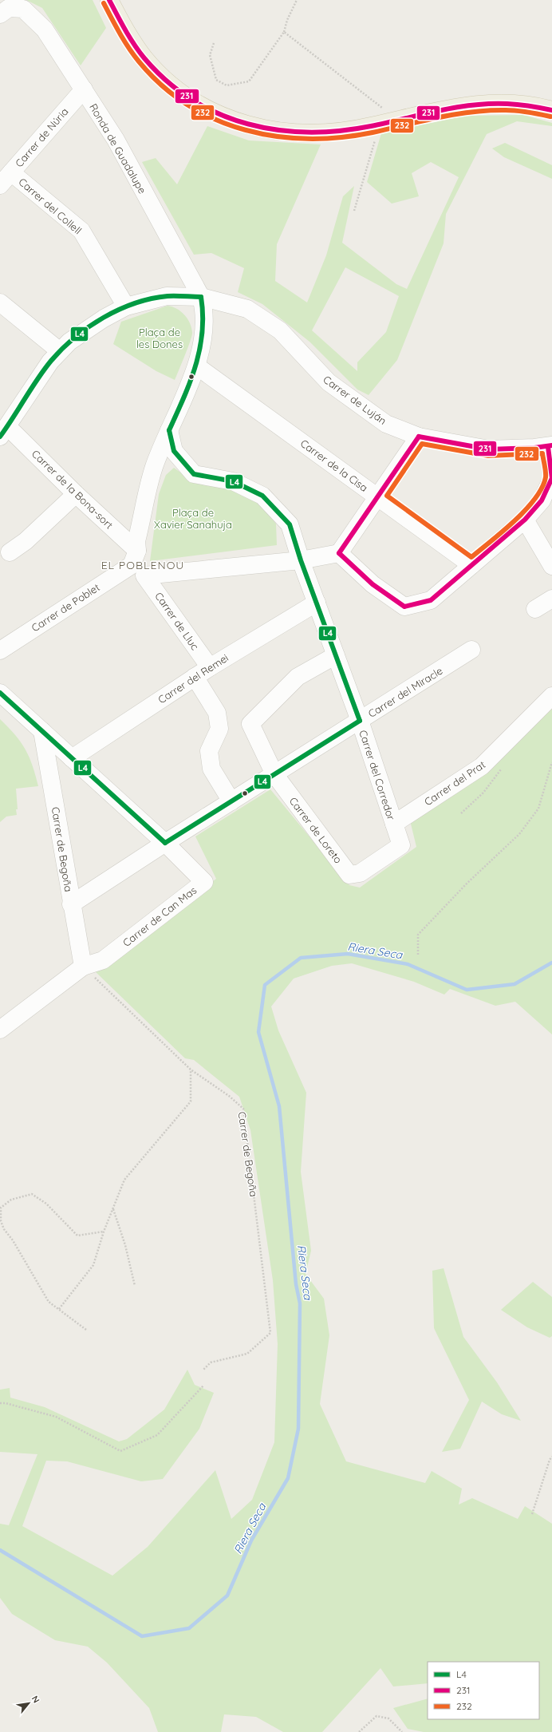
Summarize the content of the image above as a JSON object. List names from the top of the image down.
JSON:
{
  "streets": {
    "street": [
      "Carrer de Núria",
      "Ronda de Guadalupe",
      "Carrer del Collell",
      "Carrer de Luján",
      "Carrer de la Cisa",
      "Carrer de la Bona-sort",
      "Carrer de Poblet",
      "Carrer de Lluc",
      "Carrer del Remei",
      "Carrer del Miracle",
      "Carrer del Corredor",
      "Carrer del Prat",
      "Carrer de Loreto",
      "Carrer de Begoña",
      "Carrer de Can Mas"
    ]
  },
  "crossings": [
    ["Carrer de Núria", "Ronda de Guadalupe"],
    ["Carrer de Núria", "Carrer del Collell"],
    ["Ronda de Guadalupe", "Carrer de Luján"],
    ["Ronda de Guadalupe", "Carrer de la Cisa"],
    ["Ronda de Guadalupe", "Carrer de la Bona-sort"],
    ["Ronda de Guadalupe", "Carrer de Poblet"],
    ["Ronda de Guadalupe", "Carrer de Lluc"],
    ["Carrer del Collell", "Carrer de Luján"],
    ["Carrer de Luján", "Carrer de la Bona-sort"],
    ["Carrer de la Bona-sort", "Carrer de Poblet"],
    ["Carrer de la Bona-sort", "Carrer de Lluc"],
    ["Carrer de Poblet", "Carrer de Lluc"],
    ["Carrer de Lluc", "Carrer del Remei"],
    ["Carrer del Remei", "Carrer del Corredor"],
    ["Carrer del Miracle", "Carrer del Corredor"],
    ["Carrer del Miracle", "Carrer de Loreto"],
    ["Carrer del Miracle", "Carrer de Begoña"],
    ["Carrer del Miracle", "Carrer de Can Mas"],
    ["Carrer del Corredor", "Carrer del Prat"],
    ["Carrer del Corredor", "Carrer de Loreto"],
    ["Carrer de Begoña", "Carrer de Can Mas"]
  ],
  "districts": ["EL POBLENOU"],
  "water": ["Riera Seca"],
  "parks": ["Plaça de les Dones", "Plaça de Xavier Sanahuja"],
  "lines": ["transit line 231", "transit line 232", "transit line L4"],
  "legend": ["L4", "231", "232"],
  "north": "top right"
}
